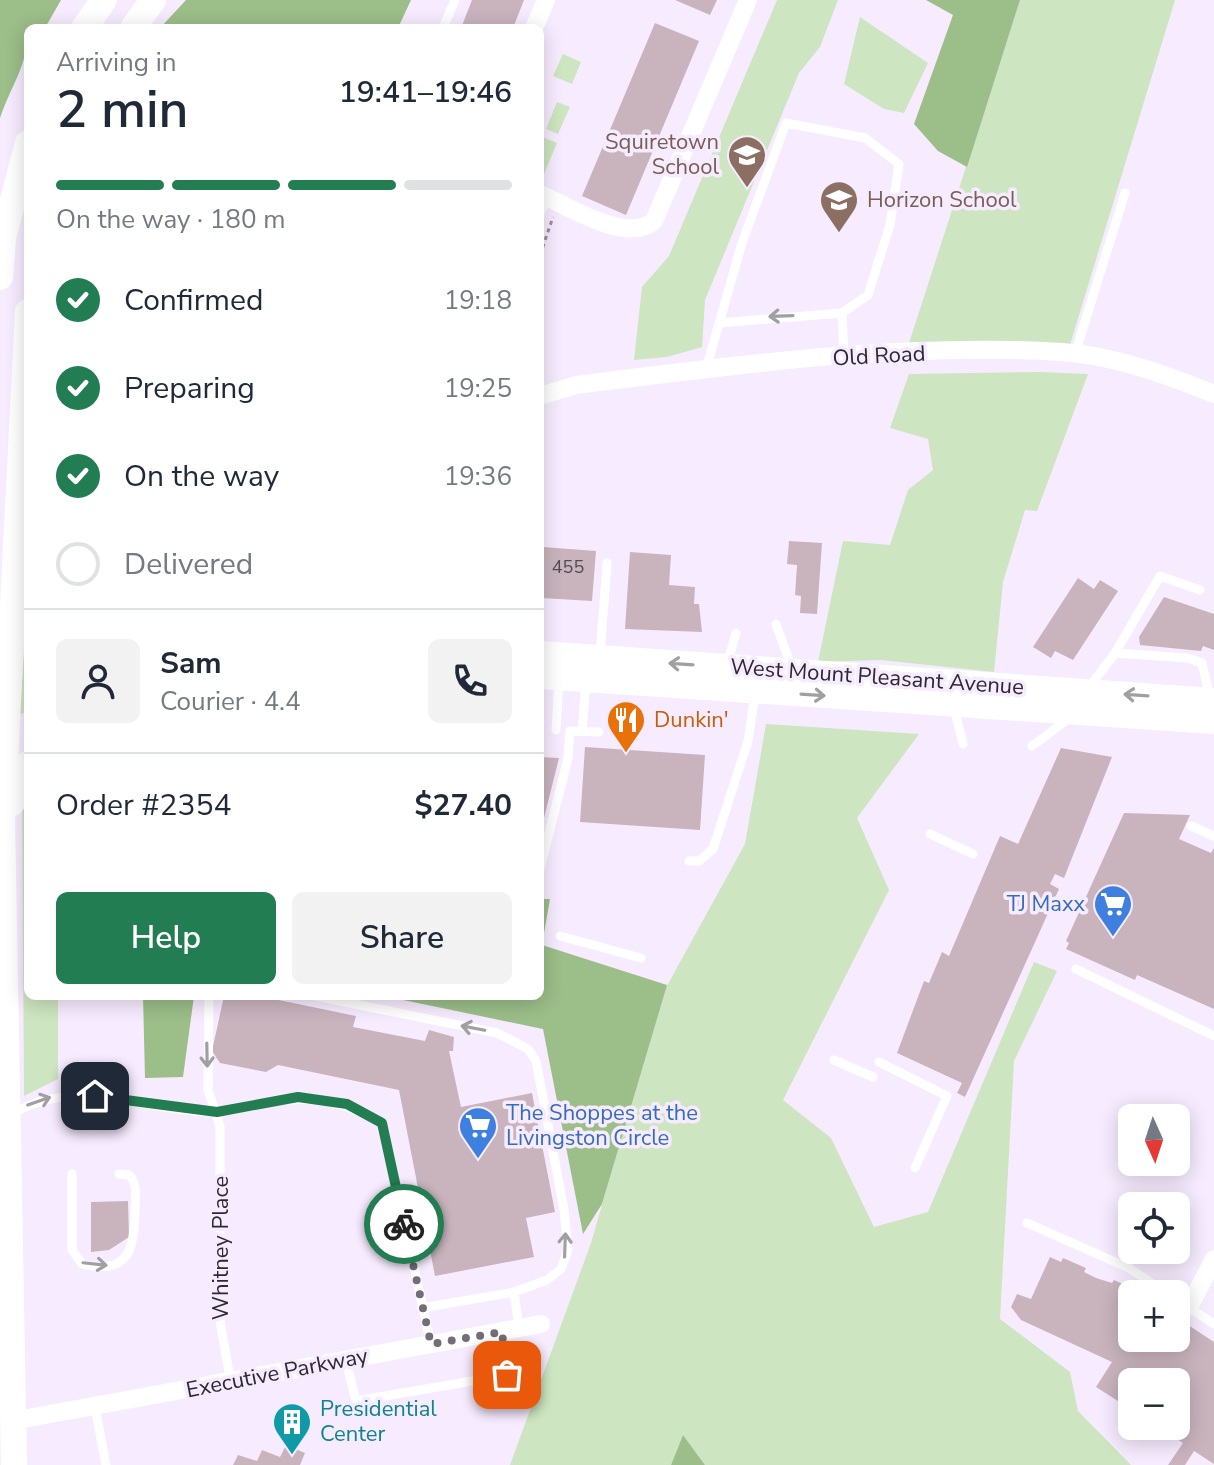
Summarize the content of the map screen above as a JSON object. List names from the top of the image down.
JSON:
{
  "streets": {
    "main road": ["West Mount Pleasant Avenue"],
    "street": ["Old Road", "Executive Parkway"],
    "lane": ["Whitney Place"]
  },
  "crossings": [
    ["Whitney Place", "Executive Parkway"]
  ],
  "places": {
    "school or university": ["Squiretown School", "Horizon School"],
    "restaurant": ["Dunkin'"],
    "supermarket": ["TJ Maxx", "The Shoppes at the Livingston Circle"],
    "building": ["Presidential Center"]
  },
  "house_numbers": ["455"],
  "north": "bottom",
  "page": {
    "heading": ["2 min", "Arriving in", "19:41–19:46"],
    "panel": [
      "Sam",
      "Courier · 4.4",
      "Order #2354",
      "$27.40"
    ],
    "bar": "On the way · 180 m",
    "list": [
      ["Confirmed", "19:18"],
      ["Preparing", "19:25"],
      ["On the way", "19:36"],
      "Delivered"
    ],
    "buttons": ["Help", "Share"],
    "map_buttons": ["+", "−"]
  }
}
